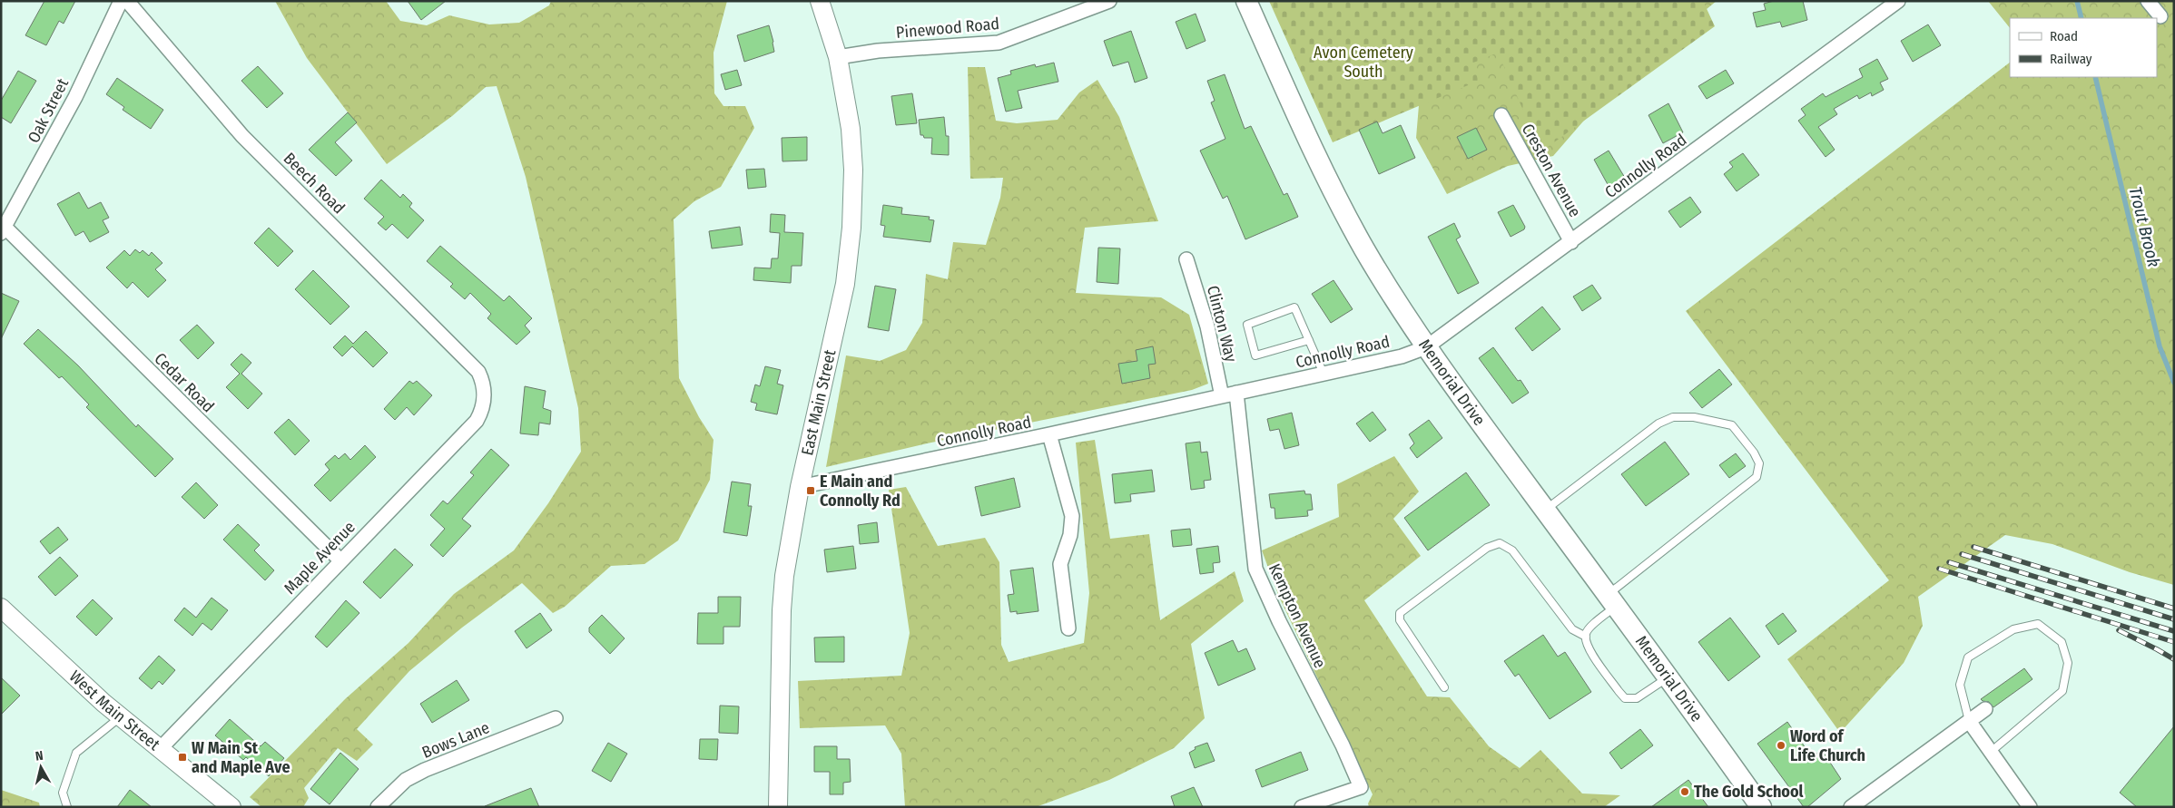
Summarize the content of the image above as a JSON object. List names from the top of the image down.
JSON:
{
  "streets": {
    "main road": ["Memorial Drive", "East Main Street", "West Main Street"],
    "street": [
      "Pinewood Road",
      "Oak Street",
      "Connolly Road",
      "Creston Avenue",
      "Beech Road",
      "Clinton Way",
      "Cedar Road",
      "Maple Avenue",
      "Kempton Avenue",
      "Bows Lane"
    ]
  },
  "crossings": [
    ["Pinewood Road", "East Main Street"],
    ["Oak Street", "Cedar Road"],
    ["Connolly Road", "Creston Avenue"],
    ["Connolly Road", "Clinton Way"],
    ["Connolly Road", "Memorial Drive"],
    ["Connolly Road", "East Main Street"],
    ["Connolly Road", "Kempton Avenue"],
    ["Beech Road", "Maple Avenue"],
    ["Cedar Road", "Maple Avenue"],
    ["Maple Avenue", "West Main Street"]
  ],
  "water": ["Trout Brook"],
  "parks": ["Avon Cemetery South"],
  "places": {
    "transit": ["E Main and Connolly Rd", "W Main St and Maple Ave"],
    "other": ["Word of Life Church", "The Gold School"]
  },
  "legend": ["Road", "Railway"],
  "north": "top"
}
